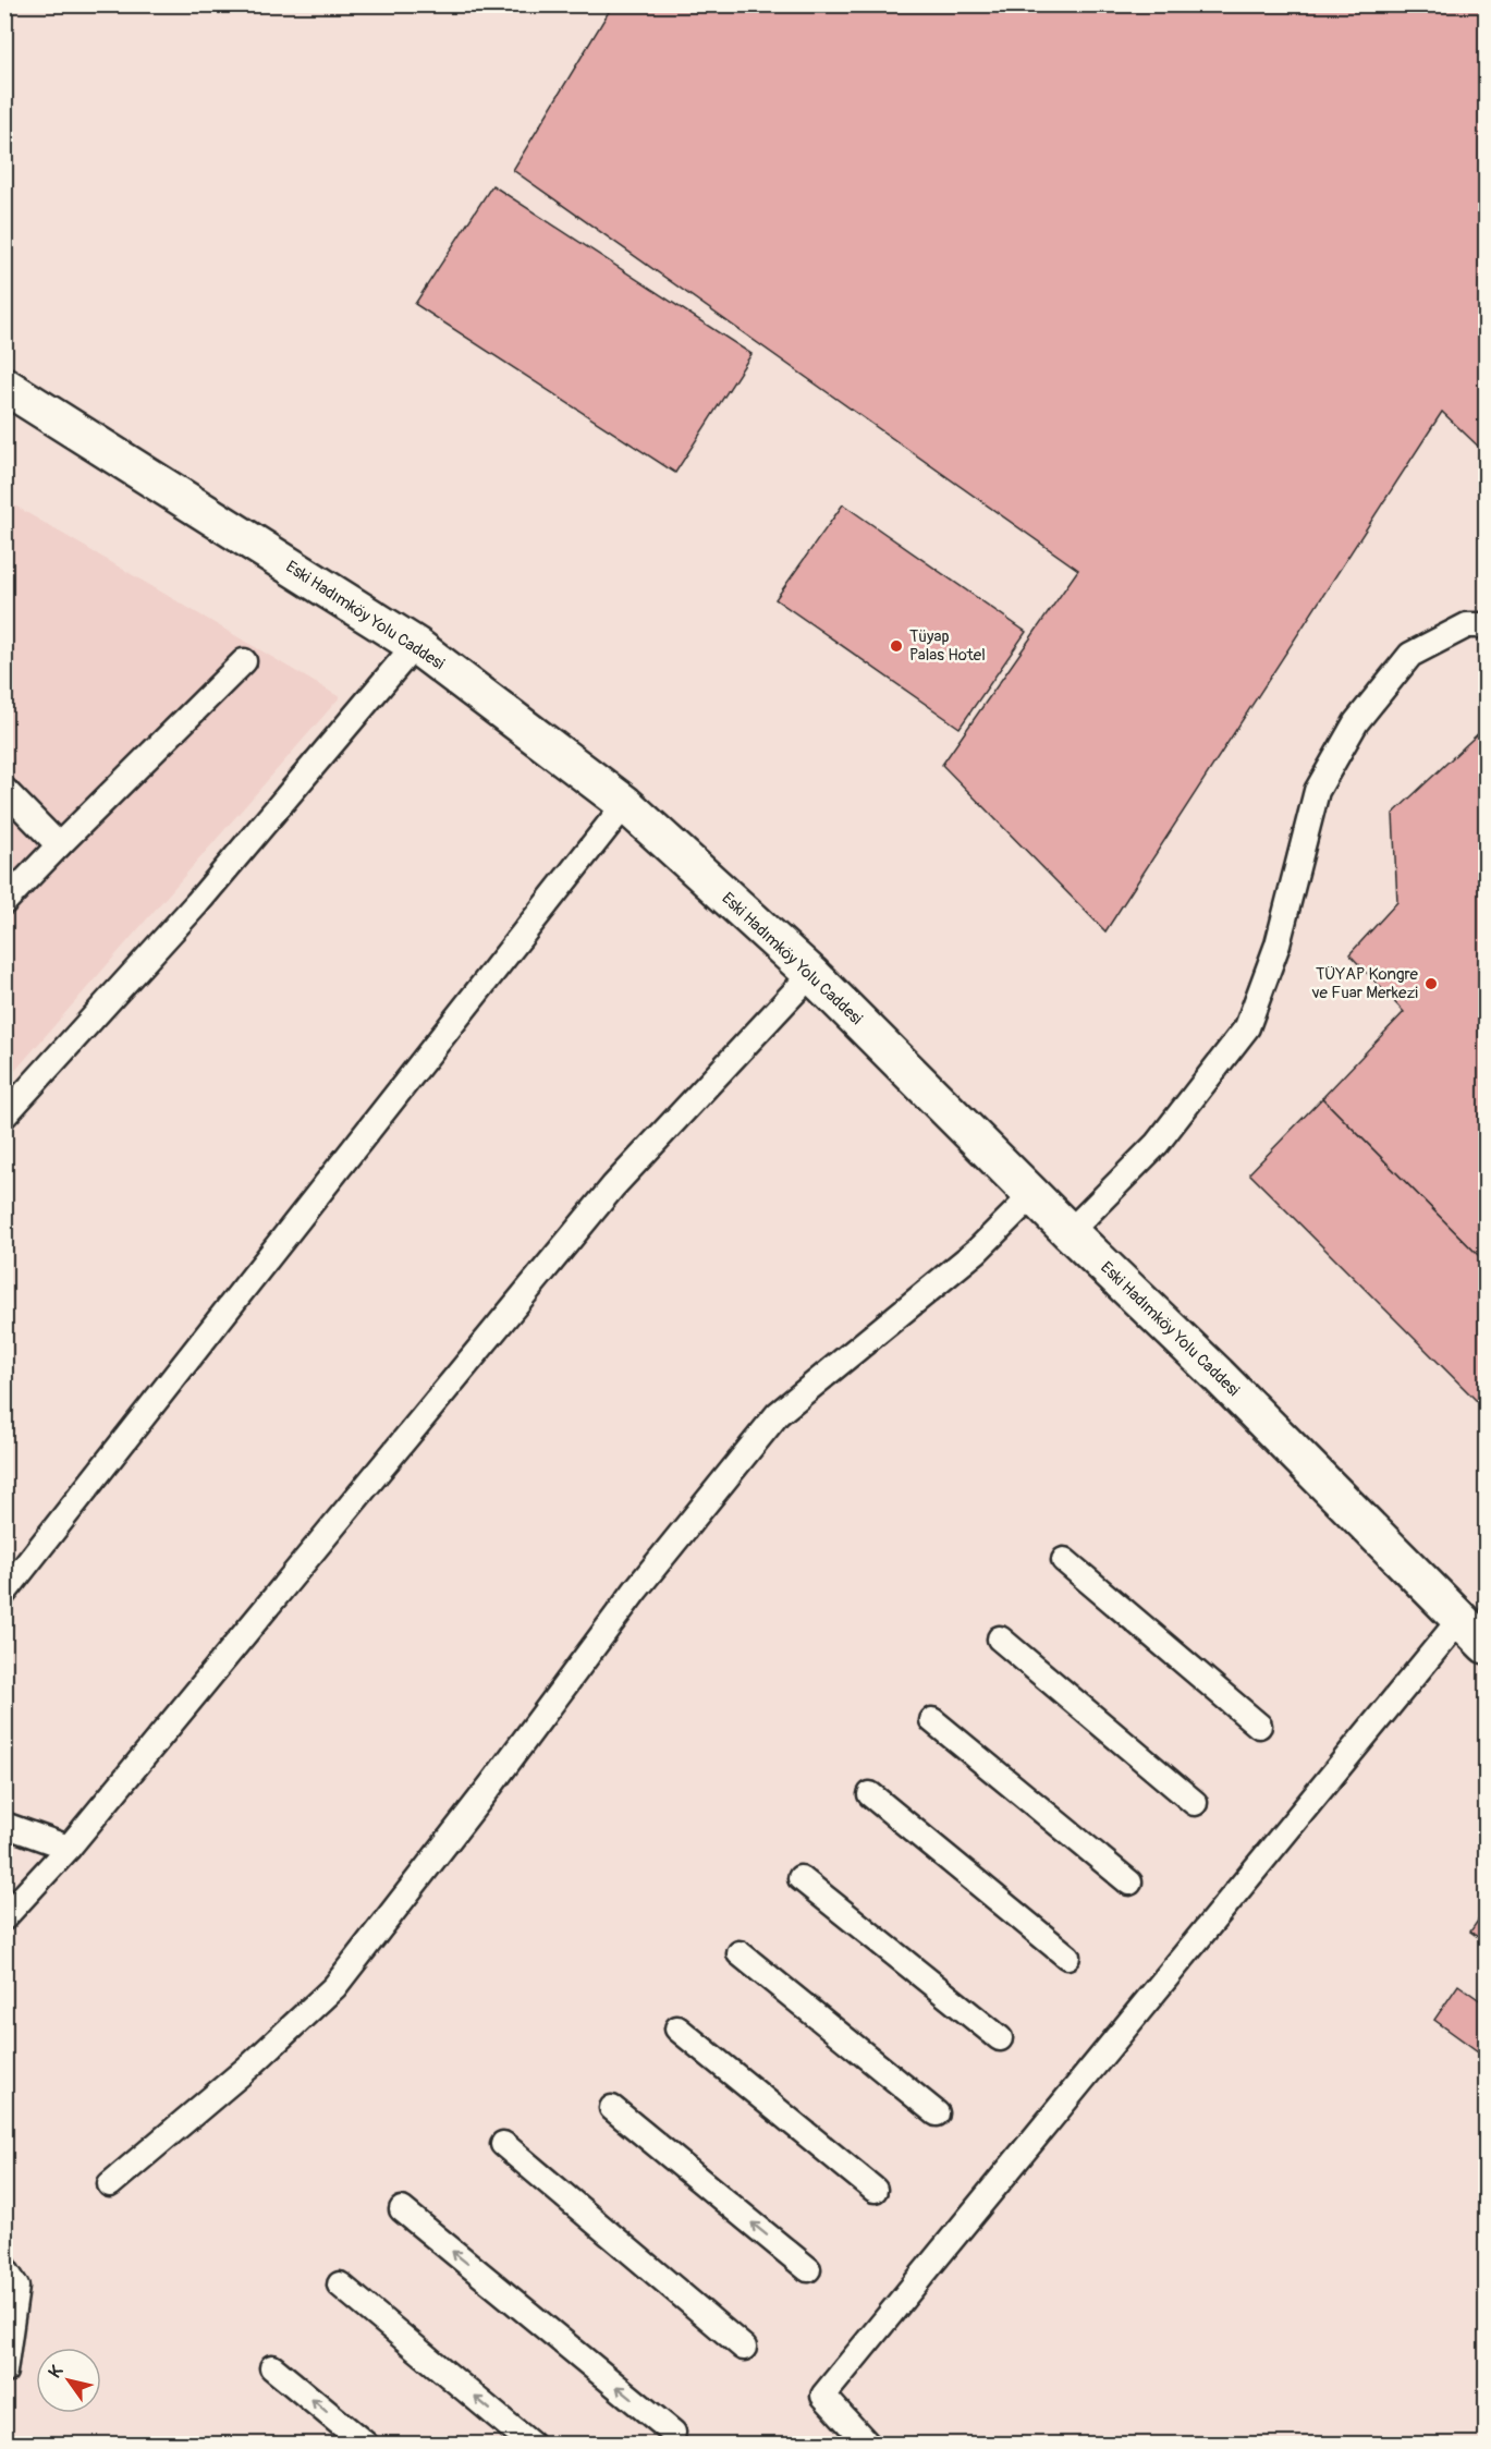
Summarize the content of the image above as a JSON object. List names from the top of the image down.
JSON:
{
  "streets": {
    "street": ["Eski Hadımköy Yolu Caddesi"]
  },
  "places": ["Tüyap Palas Hotel", "TÜYAP Kongre ve Fuar Merkezi"],
  "north": "top left"
}
